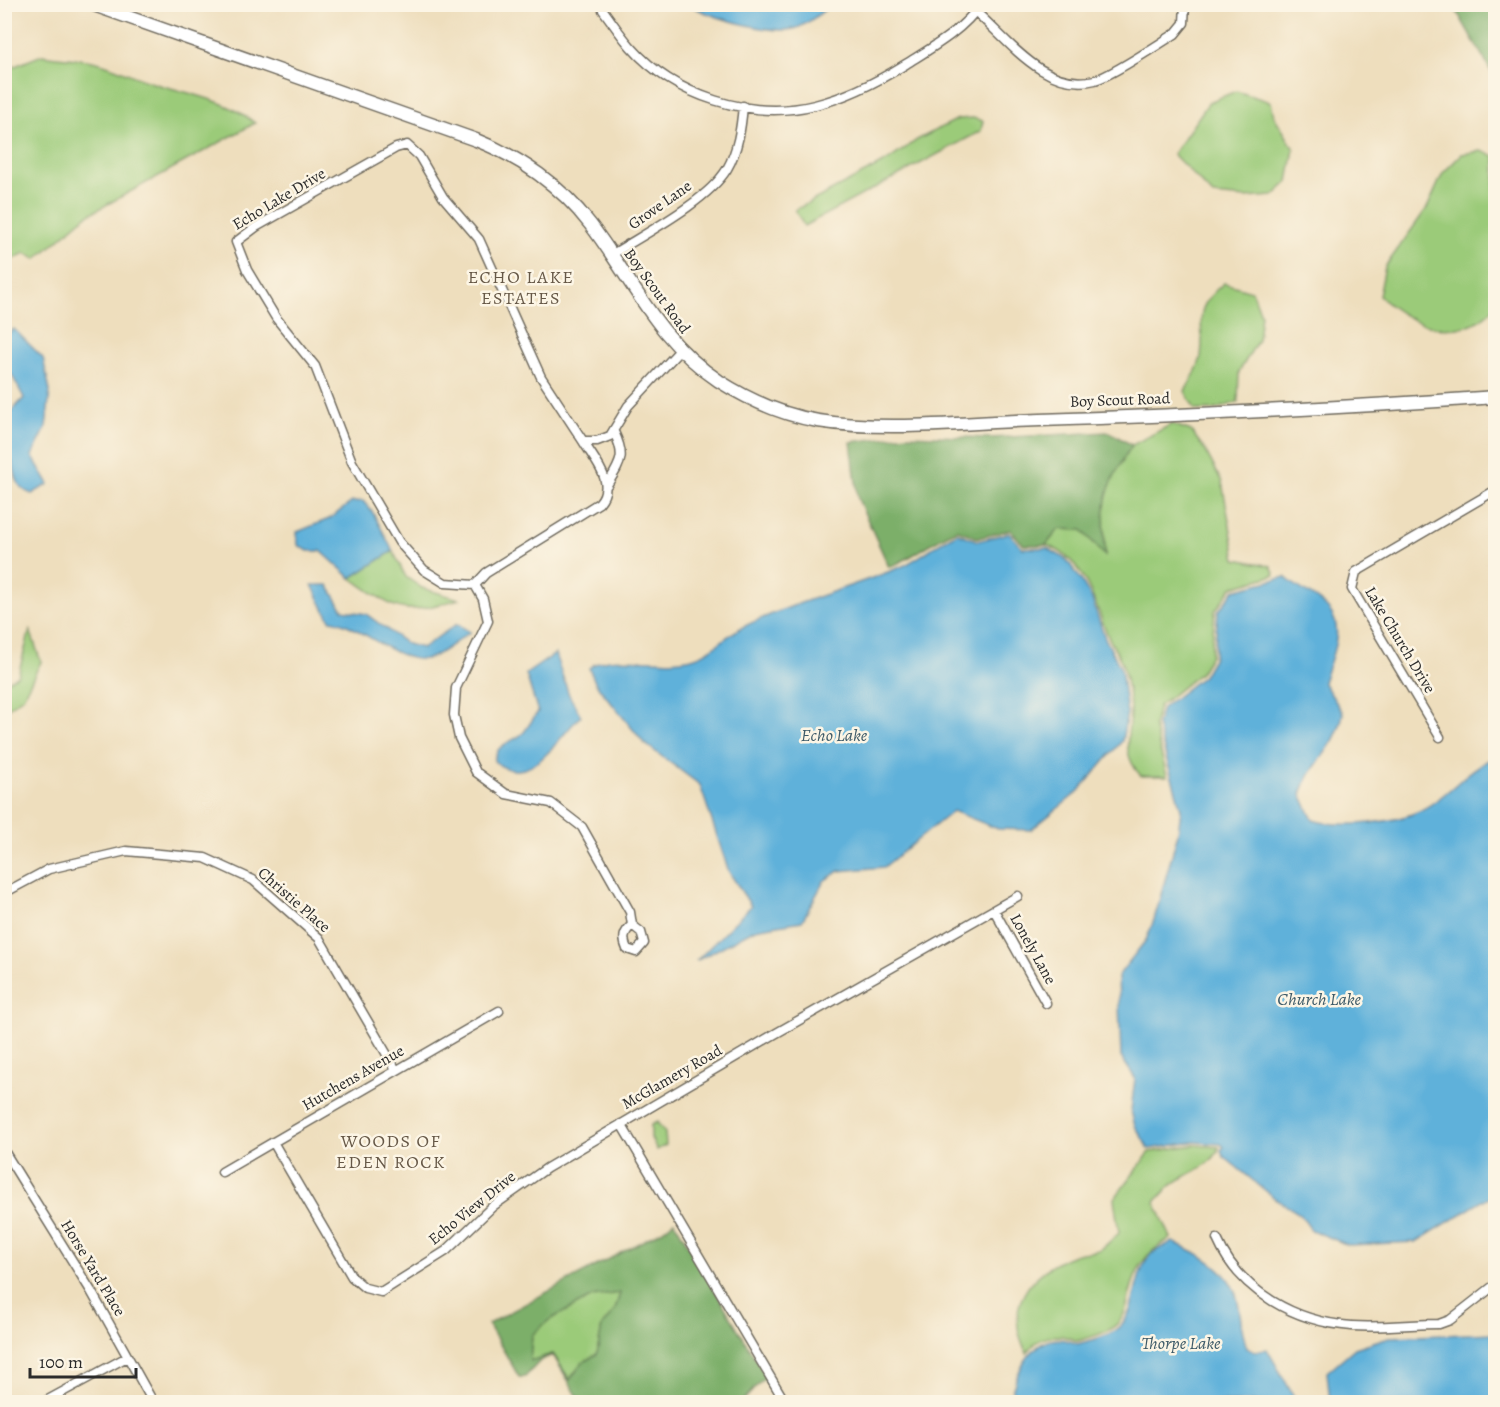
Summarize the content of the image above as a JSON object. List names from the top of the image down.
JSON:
{
  "streets": {
    "street": [
      "Echo Lake Drive",
      "Grove Lane",
      "Boy Scout Road",
      "Lake Church Drive",
      "Christie Place",
      "Lonely Lane",
      "McGlamery Road",
      "Hutchens Avenue",
      "Echo View Drive",
      "Horse Yard Place"
    ]
  },
  "crossings": [
    ["Grove Lane", "Boy Scout Road"],
    ["Christie Place", "Hutchens Avenue"],
    ["Lonely Lane", "McGlamery Road"],
    ["McGlamery Road", "Echo View Drive"],
    ["Hutchens Avenue", "Echo View Drive"]
  ],
  "districts": ["ECHO LAKE ESTATES", "WOODS OF EDEN ROCK"],
  "water": ["Echo Lake", "Church Lake", "Thorpe Lake"],
  "scale_bar": "100 m"
}
